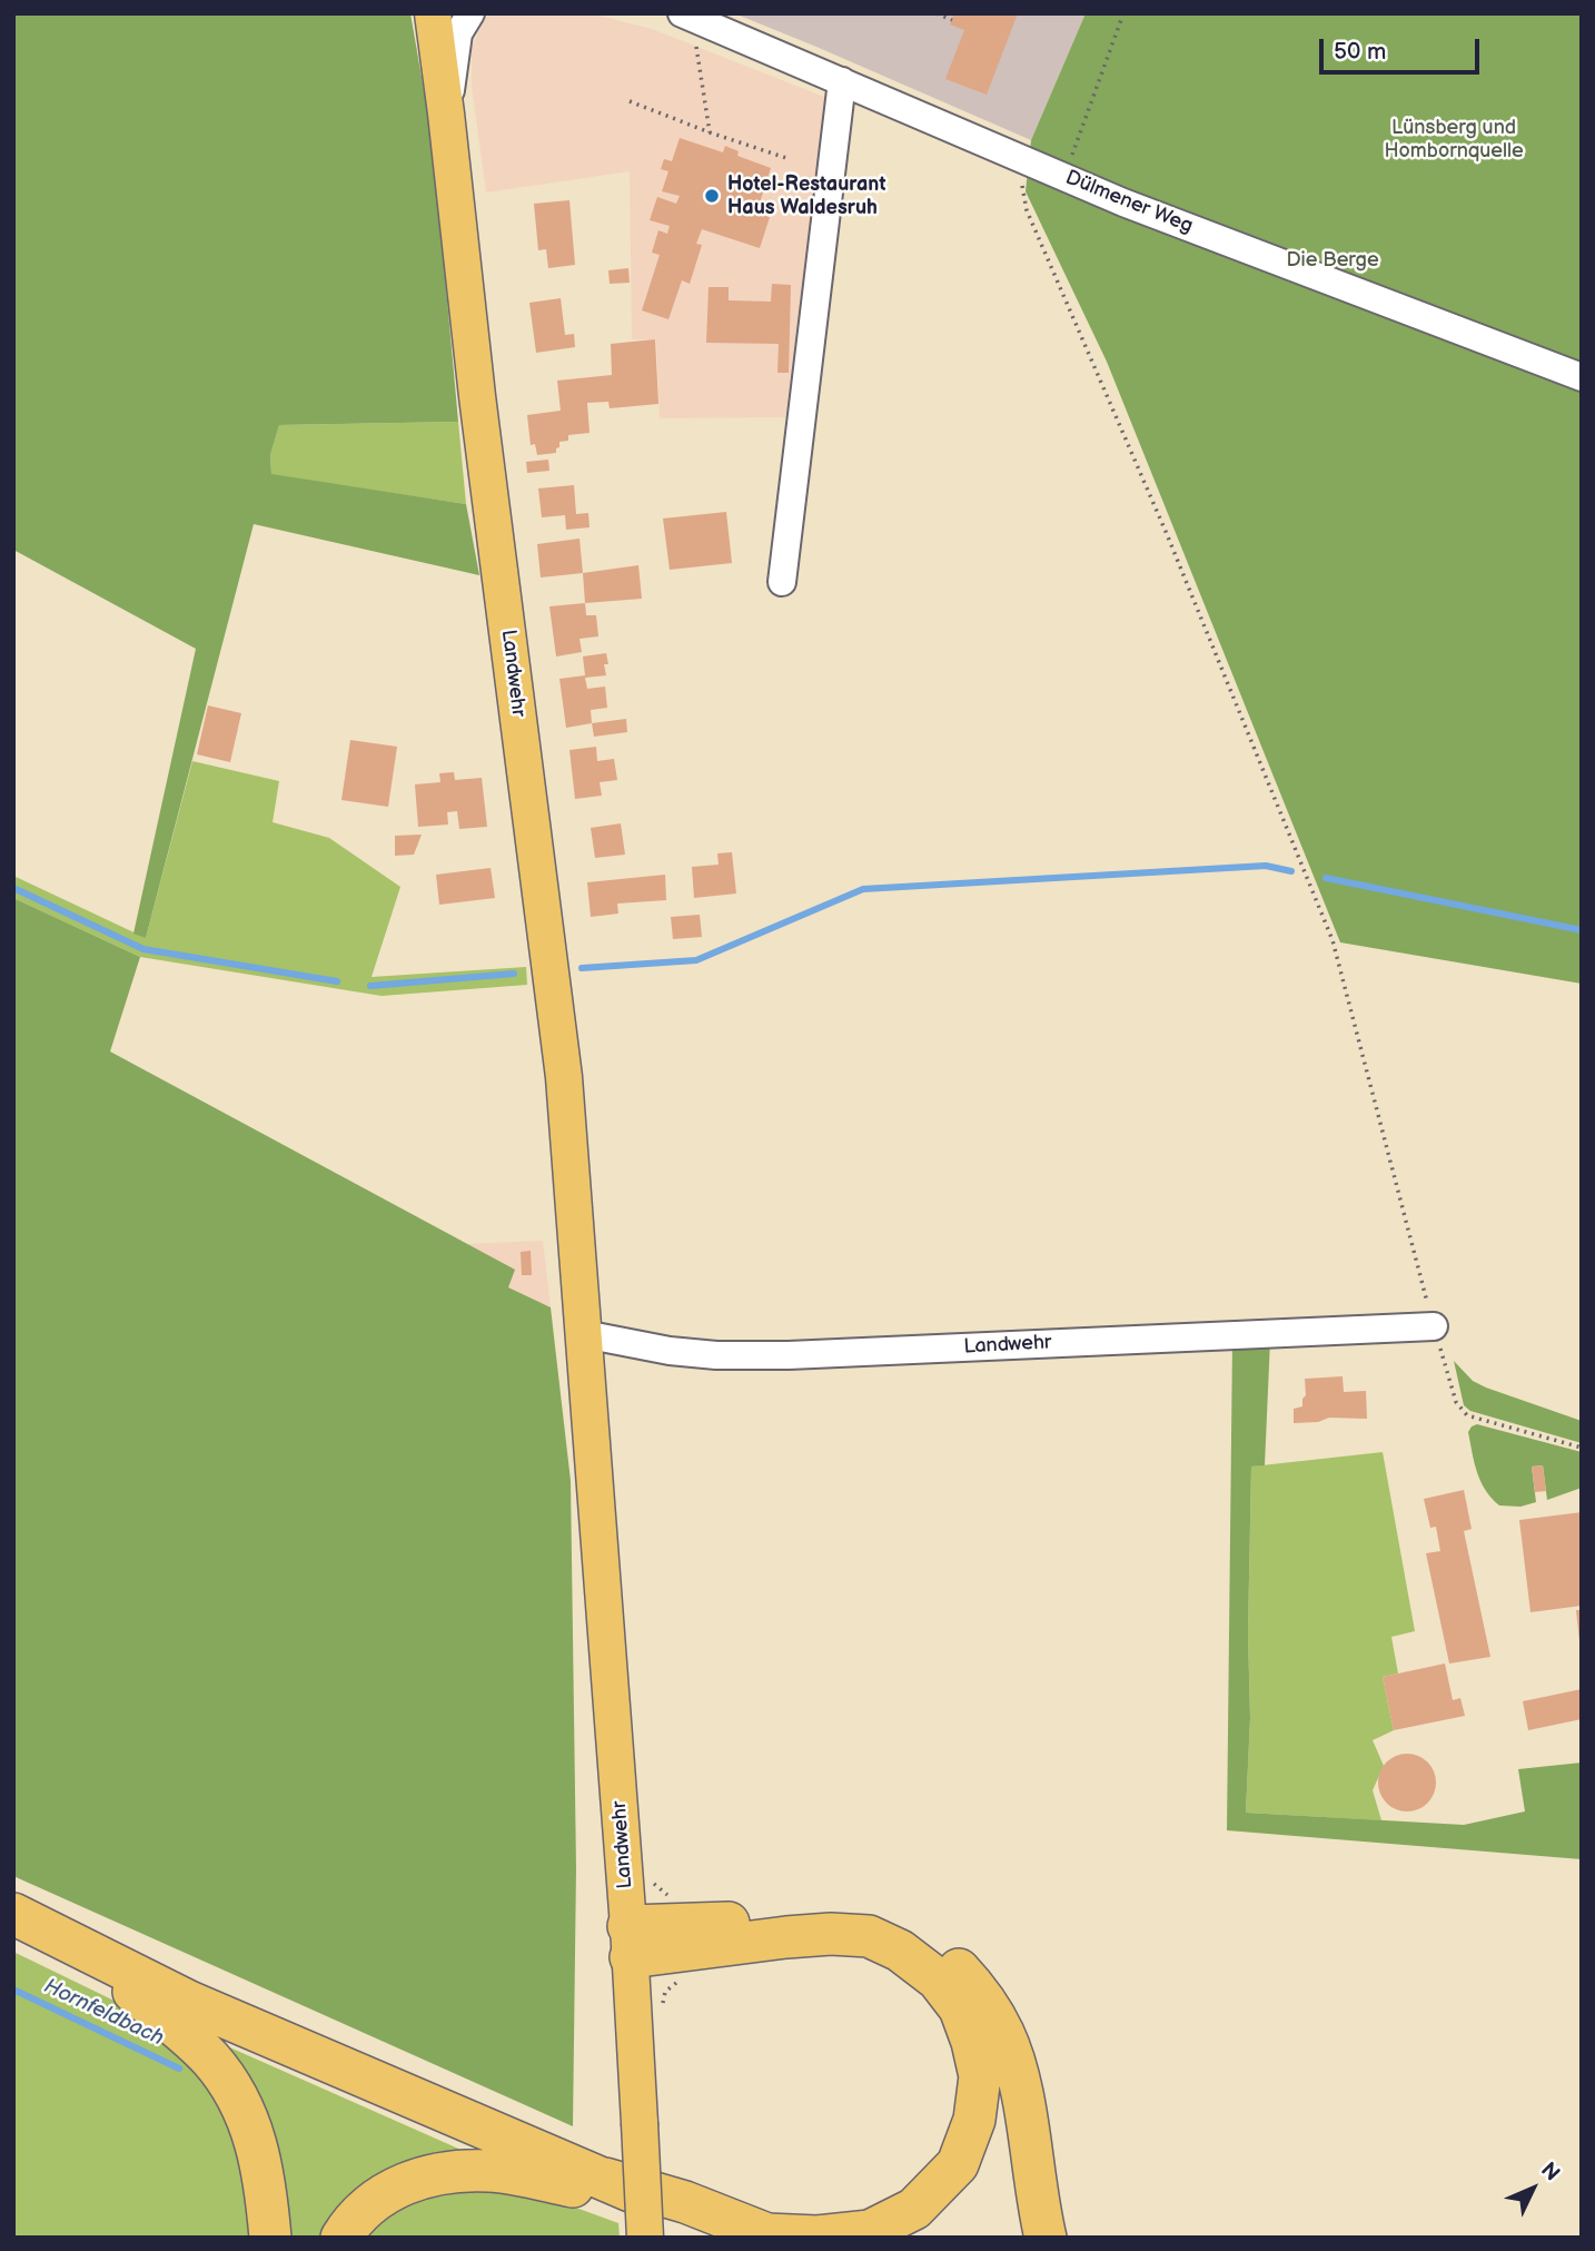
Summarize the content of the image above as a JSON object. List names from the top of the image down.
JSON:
{
  "streets": {
    "main road": ["Landwehr"],
    "street": ["Dülmener Weg"]
  },
  "water": ["Hornfeldbach"],
  "parks": ["Lünsberg und Hombornquelle", "Die Berge"],
  "places": ["Hotel-Restaurant Haus Waldesruh"],
  "scale_bar": "50 m",
  "north": "top right"
}
